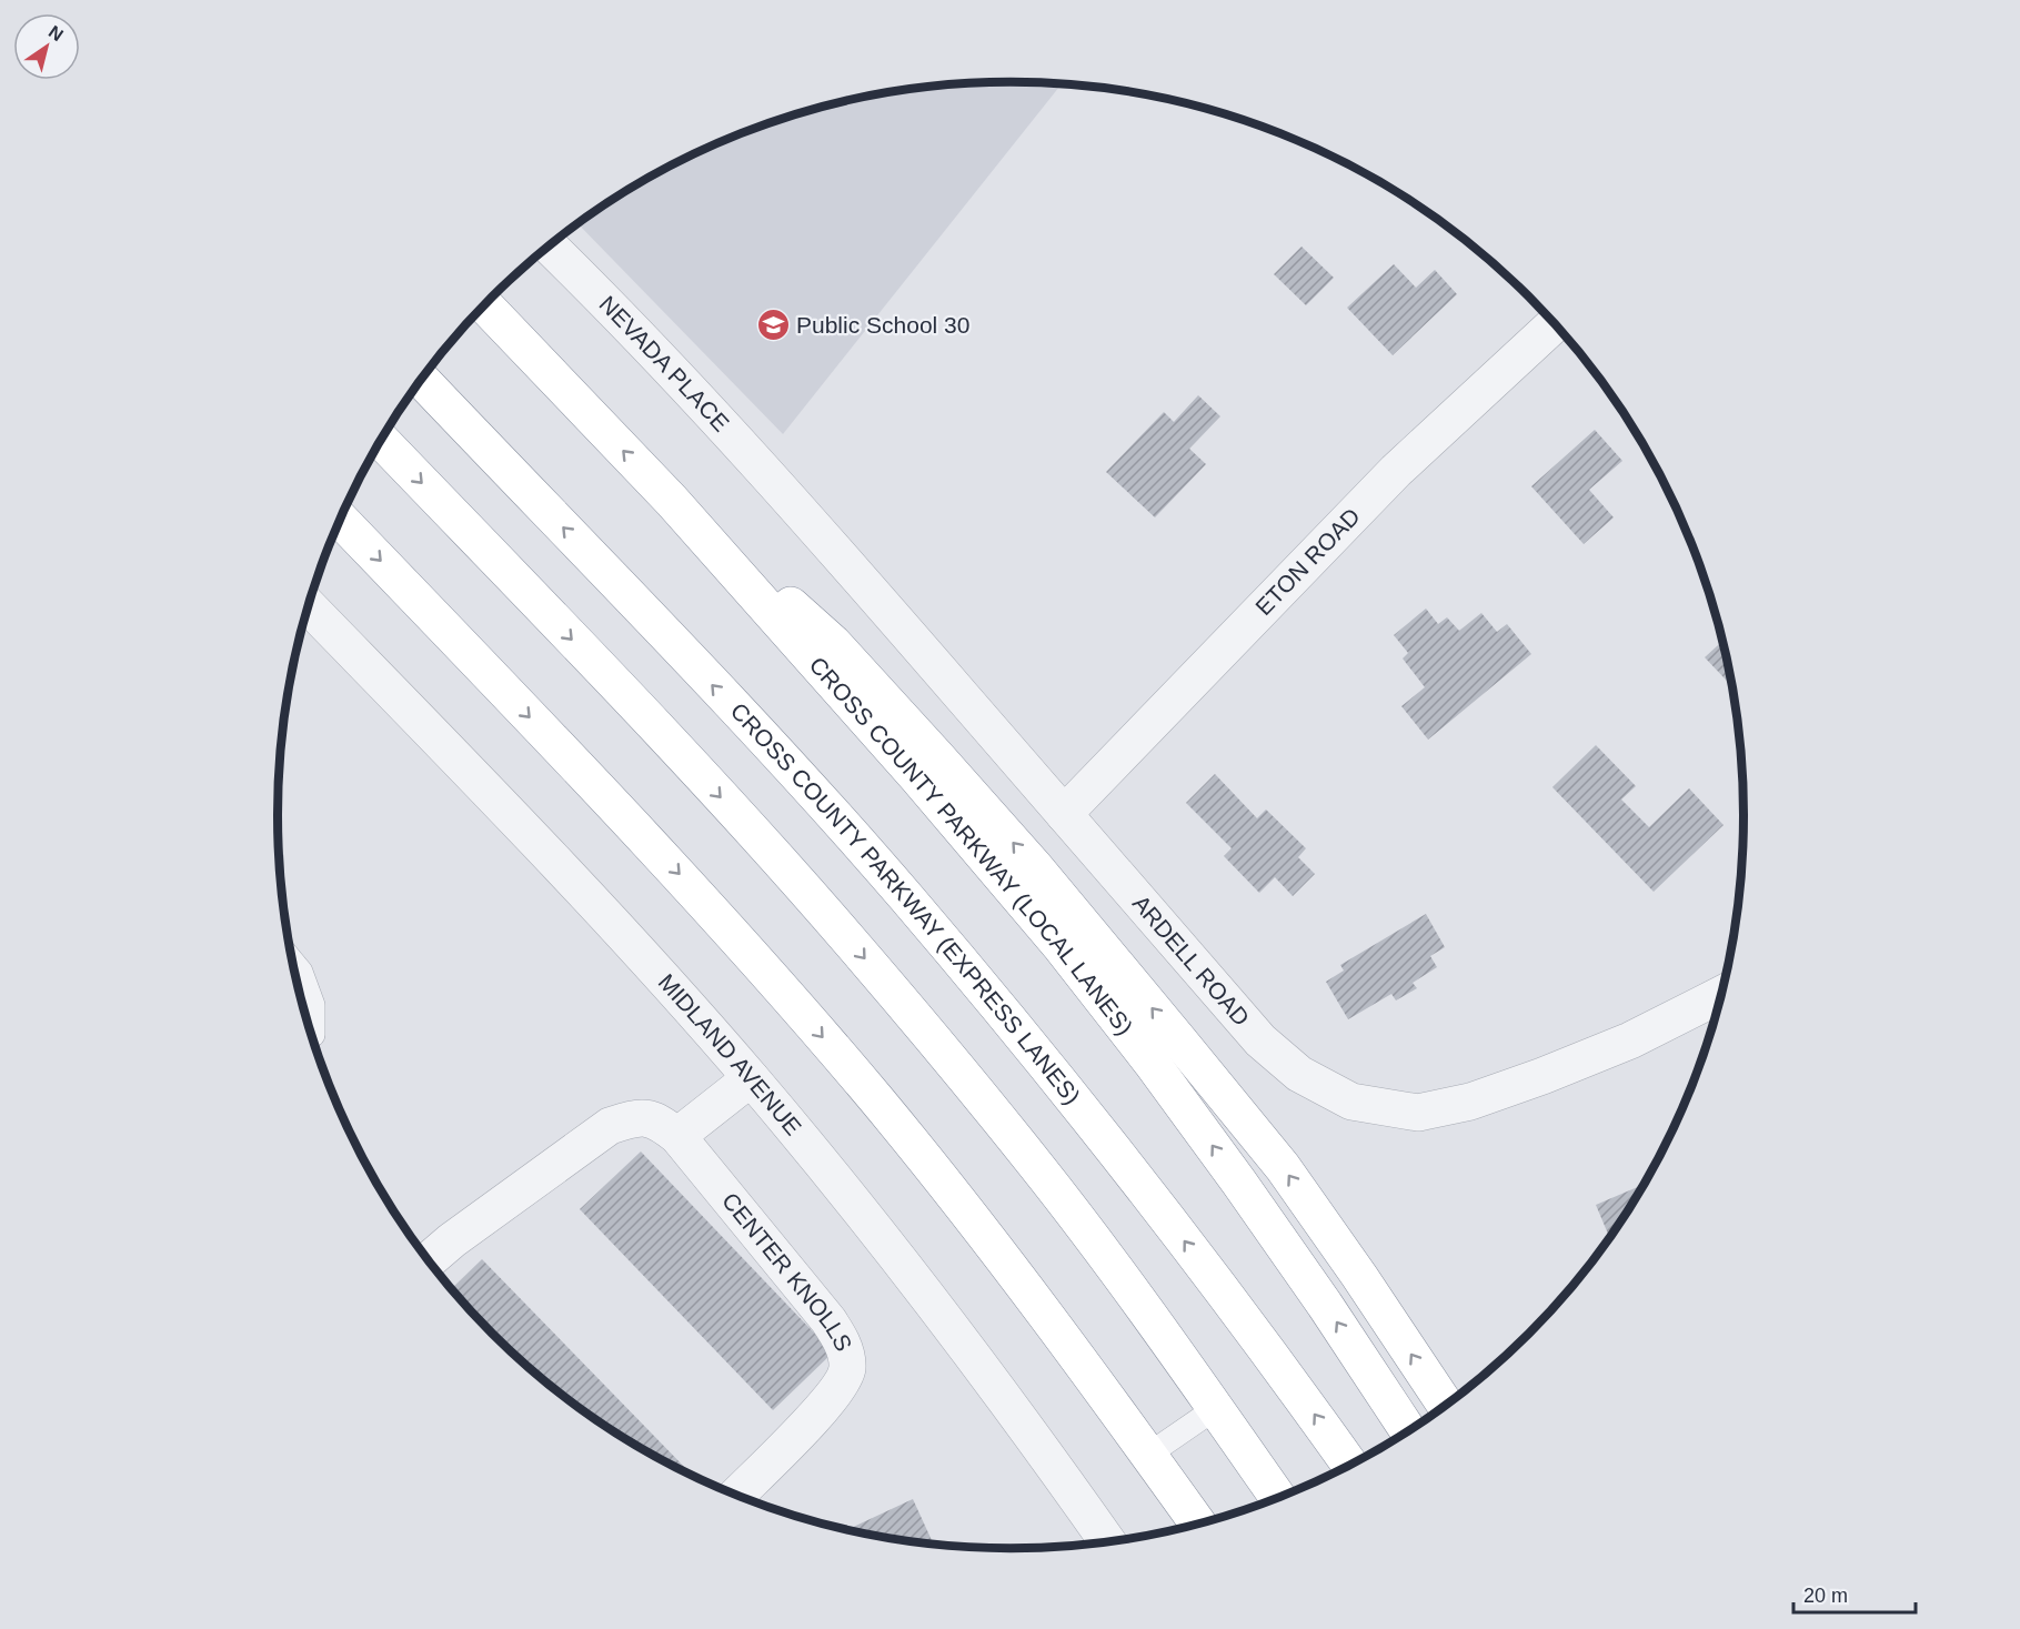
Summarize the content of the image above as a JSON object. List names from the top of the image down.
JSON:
{
  "streets": {
    "highway": ["CROSS COUNTY PARKWAY (LOCAL LANES)", "CROSS COUNTY PARKWAY (EXPRESS LANES)"],
    "street": [
      "NEVADA PLACE",
      "ETON ROAD",
      "ARDELL ROAD",
      "MIDLAND AVENUE",
      "CENTER KNOLLS"
    ]
  },
  "crossings": [
    ["NEVADA PLACE", "ARDELL ROAD"],
    ["ETON ROAD", "ARDELL ROAD"]
  ],
  "places": {
    "school or university": ["Public School 30"]
  },
  "scale_bar": "20 m",
  "north": "top right"
}
